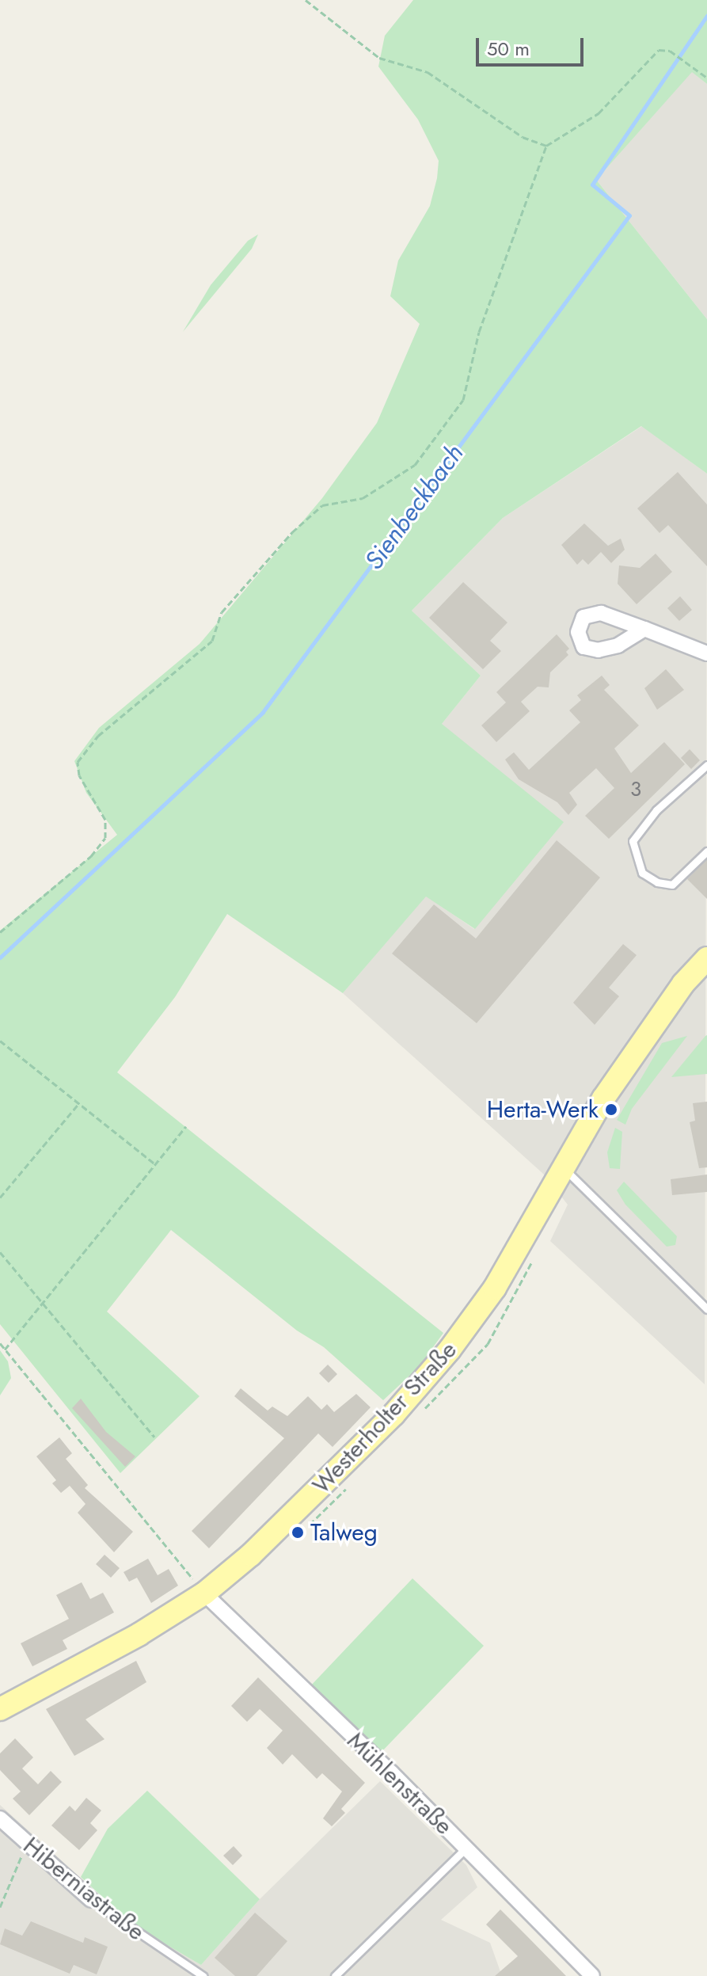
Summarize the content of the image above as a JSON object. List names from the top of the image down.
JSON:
{
  "streets": {
    "main road": ["Westerholter Straße"],
    "street": ["Mühlenstraße", "Hiberniastraße"]
  },
  "crossings": [
    ["Westerholter Straße", "Mühlenstraße"]
  ],
  "water": ["Sienbeckbach"],
  "places": ["Herta-Werk", "Talweg"],
  "house_numbers": ["3"],
  "scale_bar": "50 m"
}
